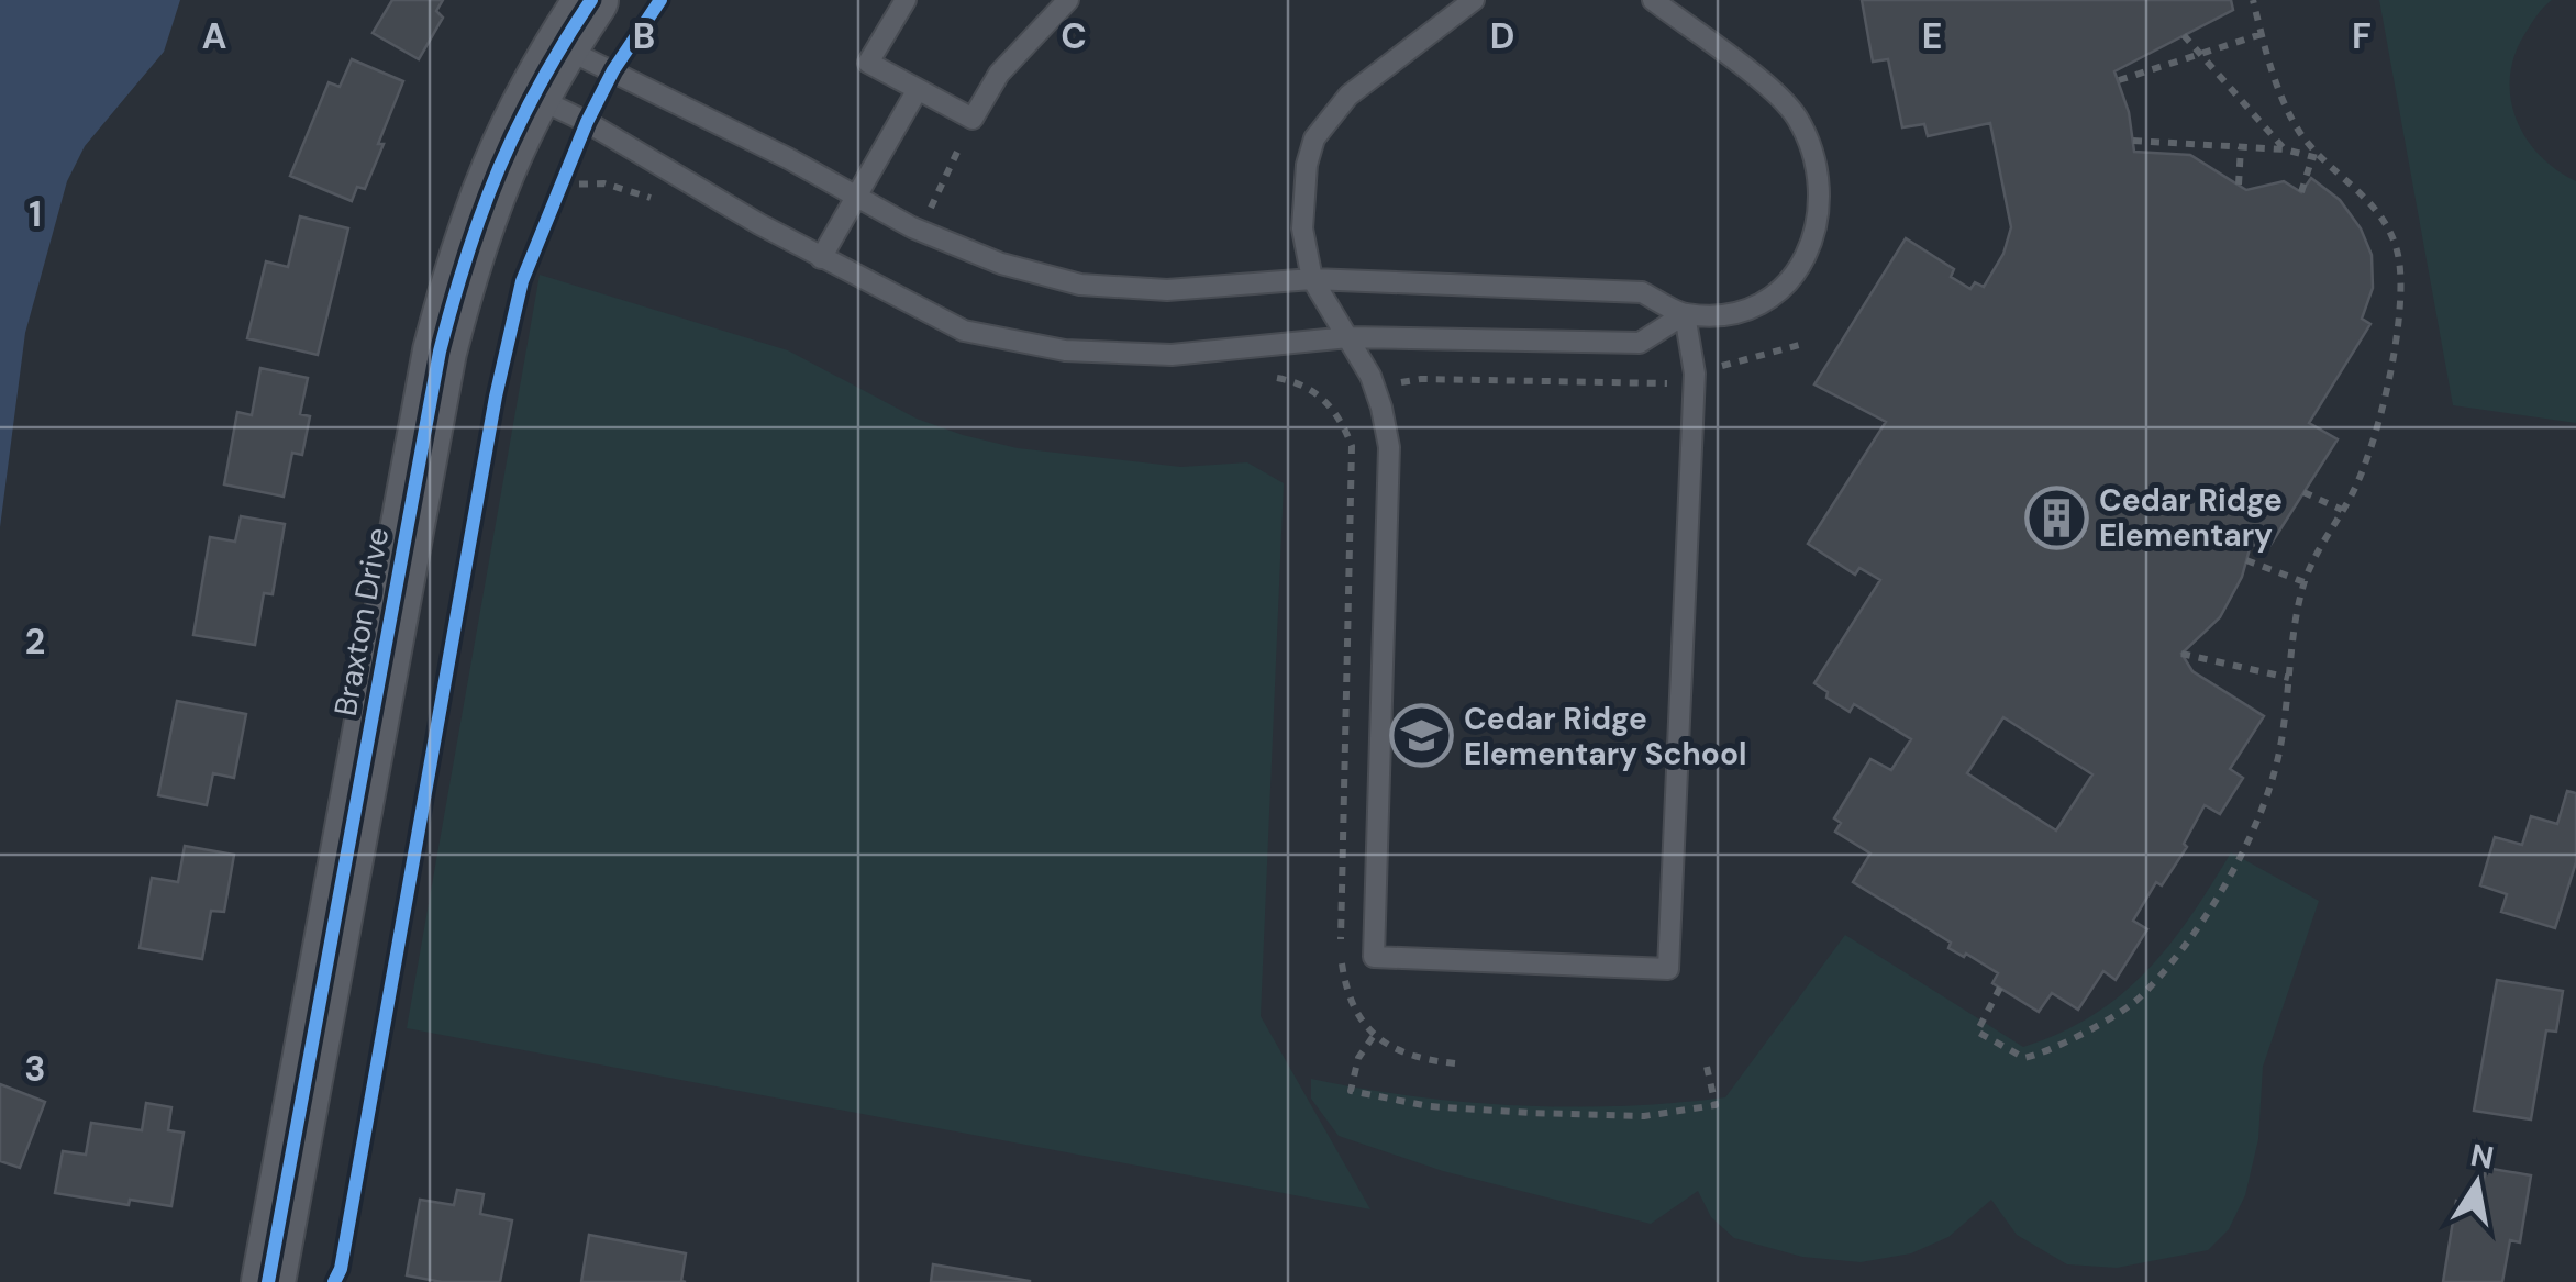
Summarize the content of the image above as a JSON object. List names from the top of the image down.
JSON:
{
  "streets": {
    "street": ["Braxton Drive"]
  },
  "places": {
    "building": ["Cedar Ridge Elementary"],
    "school or university": ["Cedar Ridge Elementary School"]
  },
  "north": "top",
  "grid": {
    "columns": [
      "A",
      "B",
      "C",
      "D",
      "E",
      "F"
    ],
    "rows": ["1", "2", "3"]
  }
}
